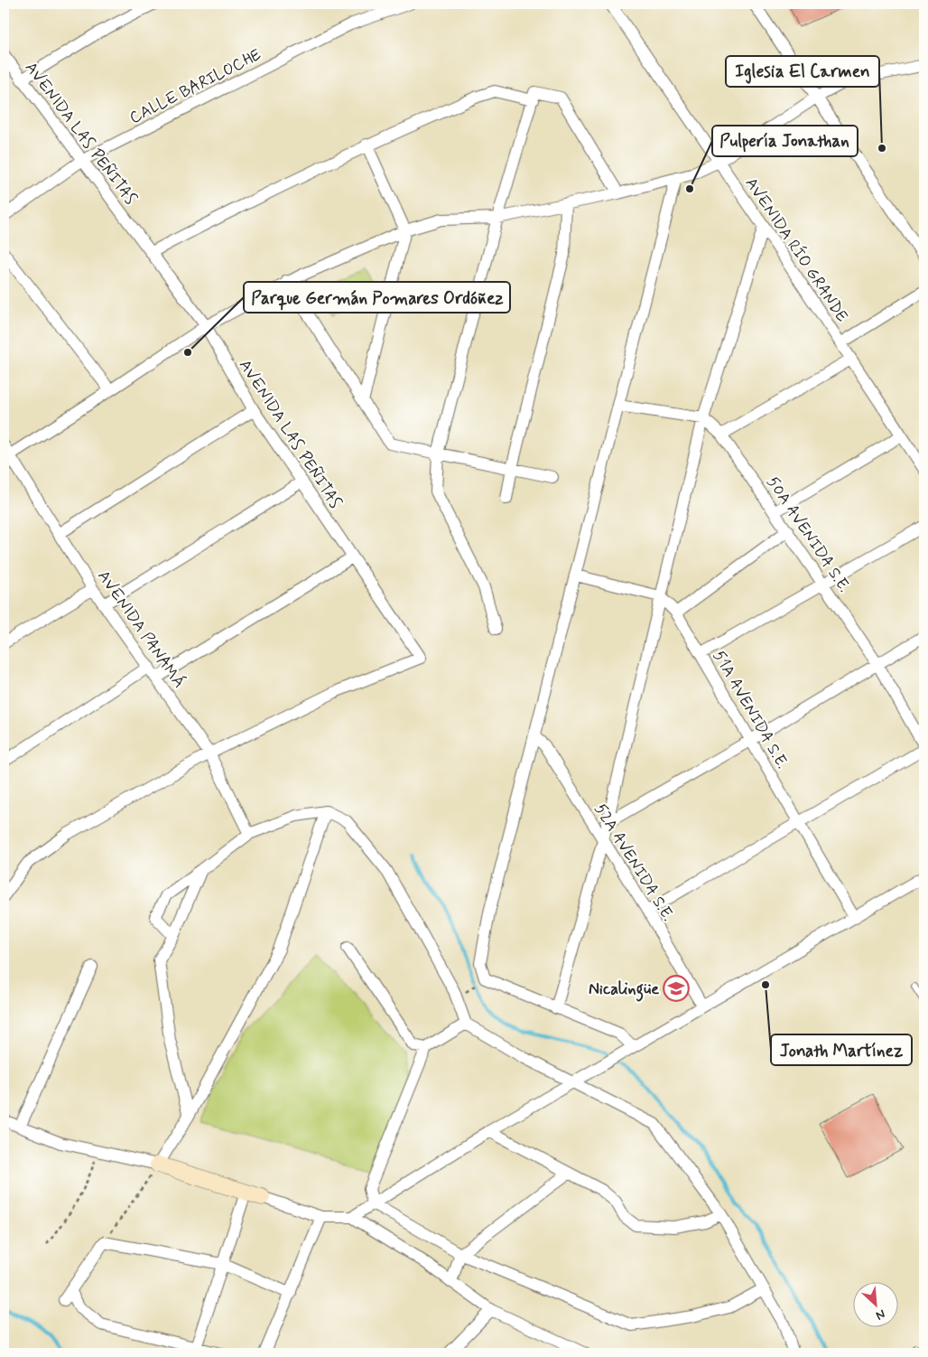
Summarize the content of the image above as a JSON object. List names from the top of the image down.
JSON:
{
  "streets": {
    "street": [
      "CALLE BARILOCHE",
      "AVENIDA LAS PEÑITAS",
      "AVENIDA RÍO GRANDE",
      "50A AVENIDA S.E.",
      "AVENIDA PANAMÁ",
      "51A AVENIDA S.E.",
      "52A AVENIDA S.E."
    ]
  },
  "crossings": [
    ["CALLE BARILOCHE", "AVENIDA LAS PEÑITAS"],
    ["AVENIDA LAS PEÑITAS", "AVENIDA PANAMÁ"]
  ],
  "places": {
    "other": [
      "Iglesia El Carmen",
      "Pulpería Jonathan",
      "Parque Germán Pomares Ordóñez",
      "Jonath Martínez"
    ],
    "school or university": ["Nicalingüe"]
  },
  "north": "bottom right"
}
